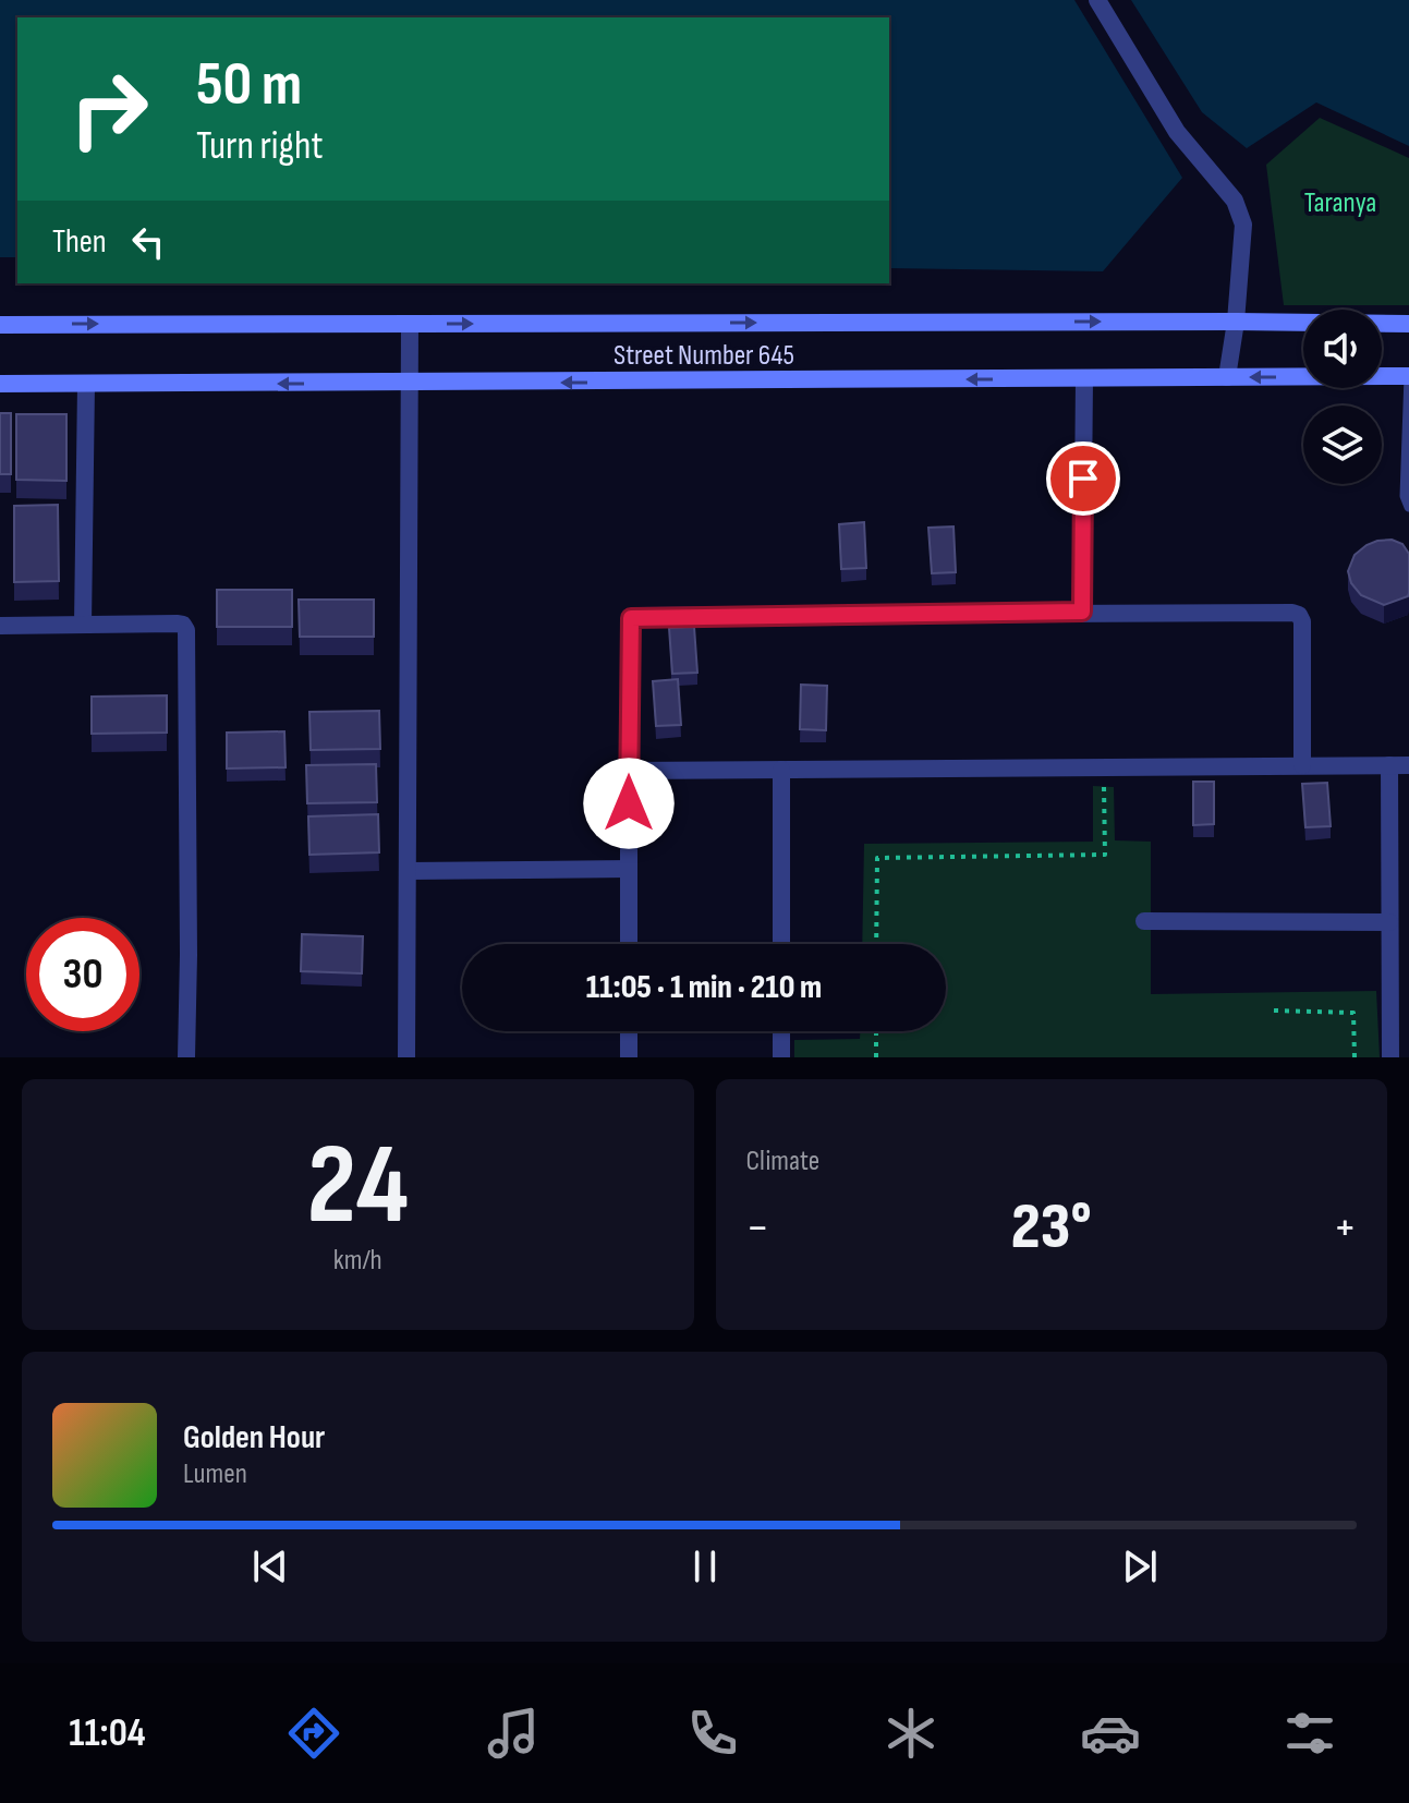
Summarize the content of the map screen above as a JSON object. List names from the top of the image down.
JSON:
{
  "streets": {
    "street": ["Street Number 645"]
  },
  "parks": ["Taranya"],
  "page": {
    "turn": ["50 m", "Turn right"],
    "then": "Then",
    "limit": "30",
    "trip": "11:05 · 1 min · 210 m",
    "tile": [
      ["24", "km/h"],
      "Climate"
    ],
    "heat": ["−", "23°", "+"],
    "song": ["Golden Hour", "Lumen"],
    "tabs": "11:04"
  }
}
